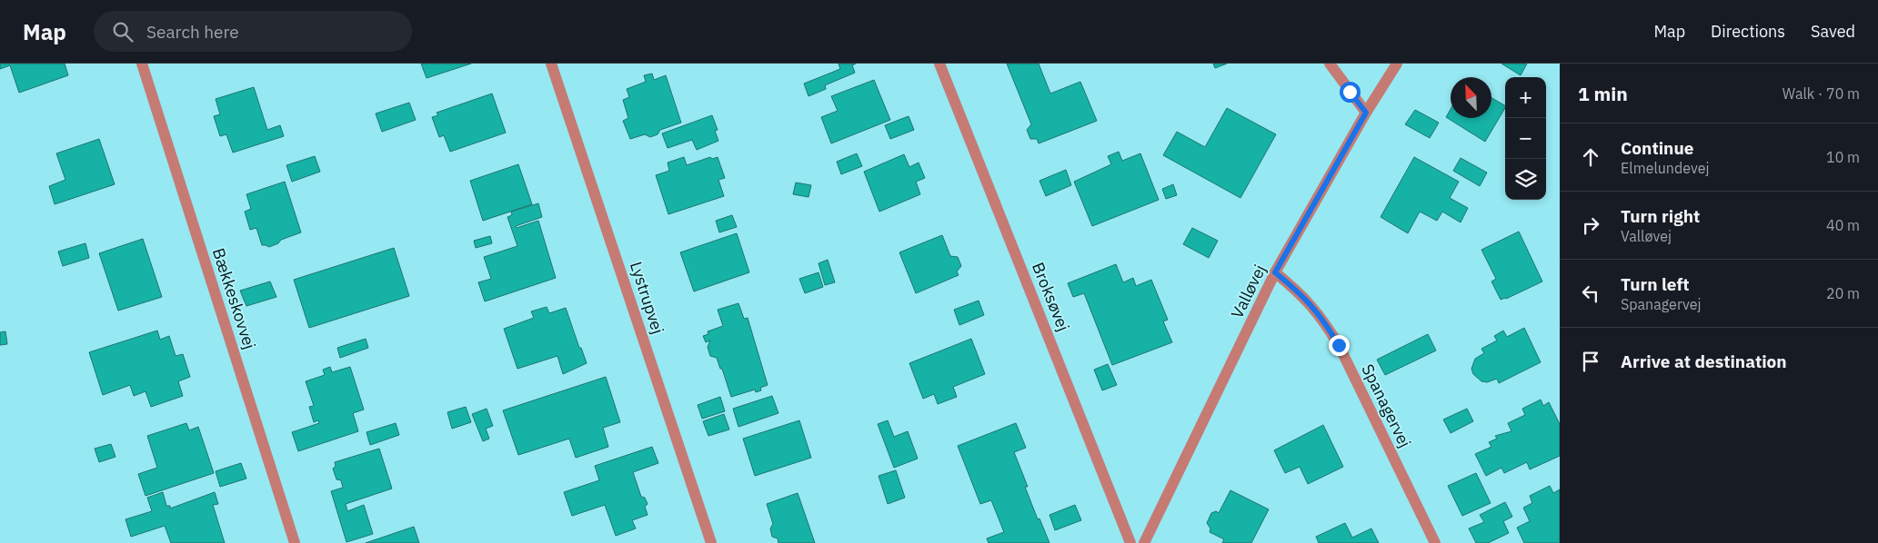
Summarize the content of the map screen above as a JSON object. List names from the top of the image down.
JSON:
{
  "streets": {
    "street": [
      "Valløvej",
      "Broksøvej",
      "Lystrupvej",
      "Bækkeskovvej",
      "Spanagervej"
    ]
  },
  "crossings": [
    ["Valløvej", "Spanagervej"]
  ],
  "north": "top left",
  "page": {
    "header": "Map",
    "search": "Search here",
    "nav": ["Map", "Directions", "Saved"],
    "heading": ["1 min", "Walk · 70 m"],
    "map_buttons": ["+", "−"],
    "list": [
      ["Continue", "Elmelundevej", "10 m"],
      ["Turn right", "Valløvej", "40 m"],
      ["Turn left", "Spanagervej", "20 m"],
      "Arrive at destination"
    ]
  }
}
